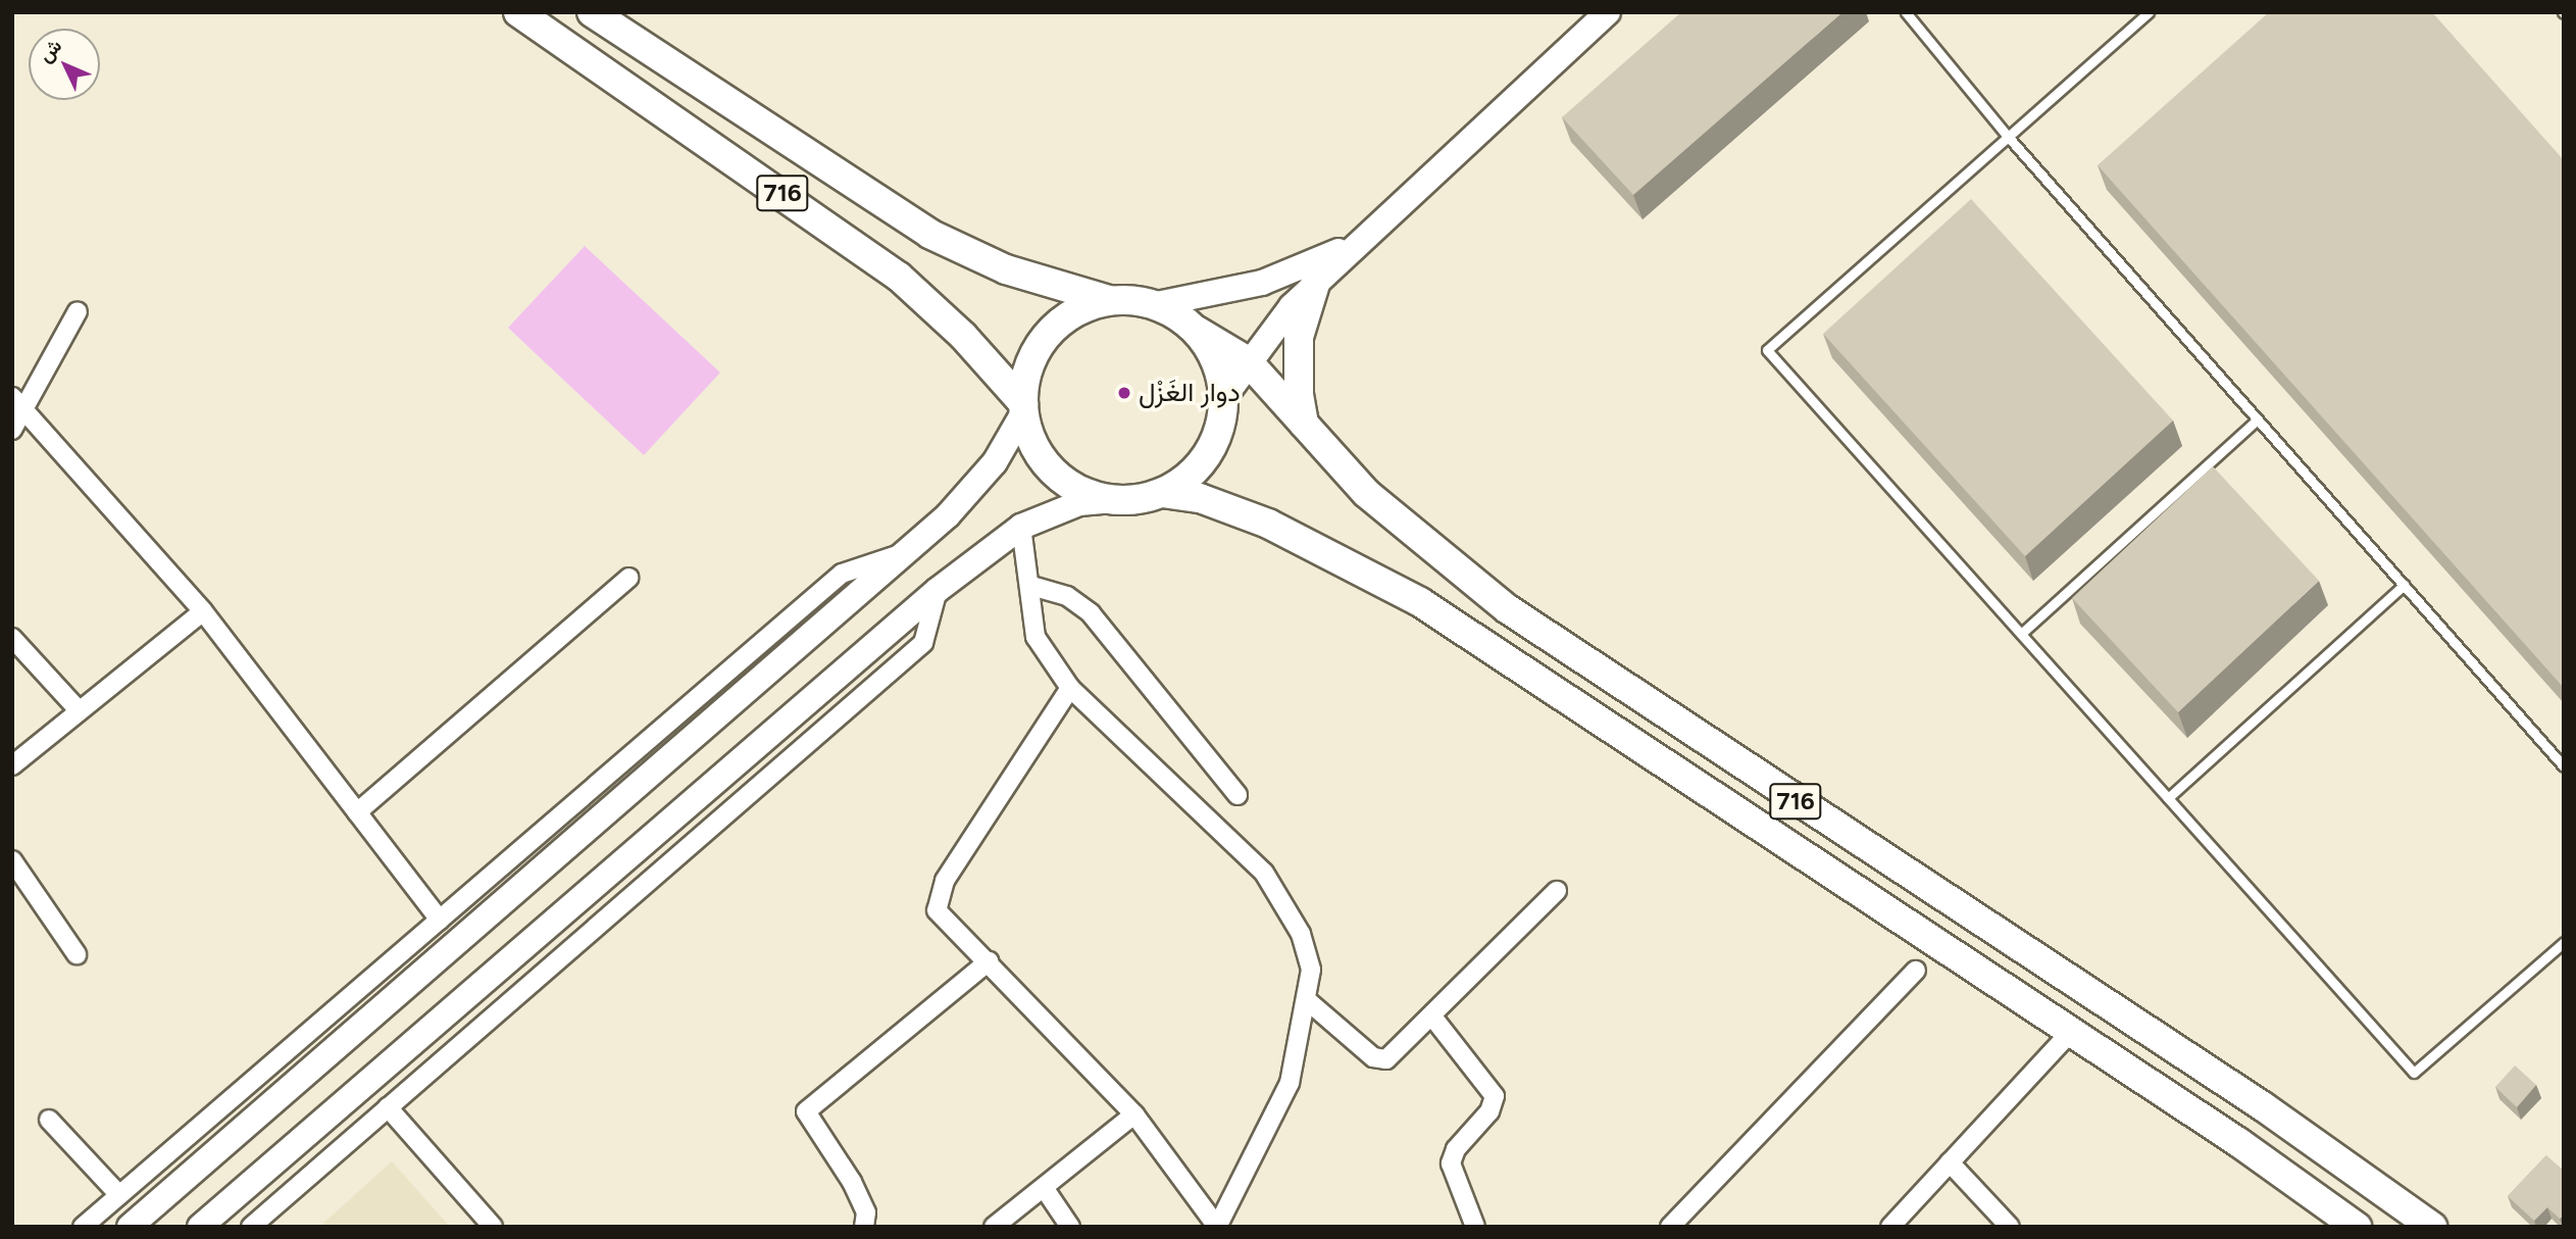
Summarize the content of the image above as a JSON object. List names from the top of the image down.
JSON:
{
  "streets": {
    "main road": ["716"]
  },
  "places": ["دوار الغَزْل"],
  "north": "top left"
}
